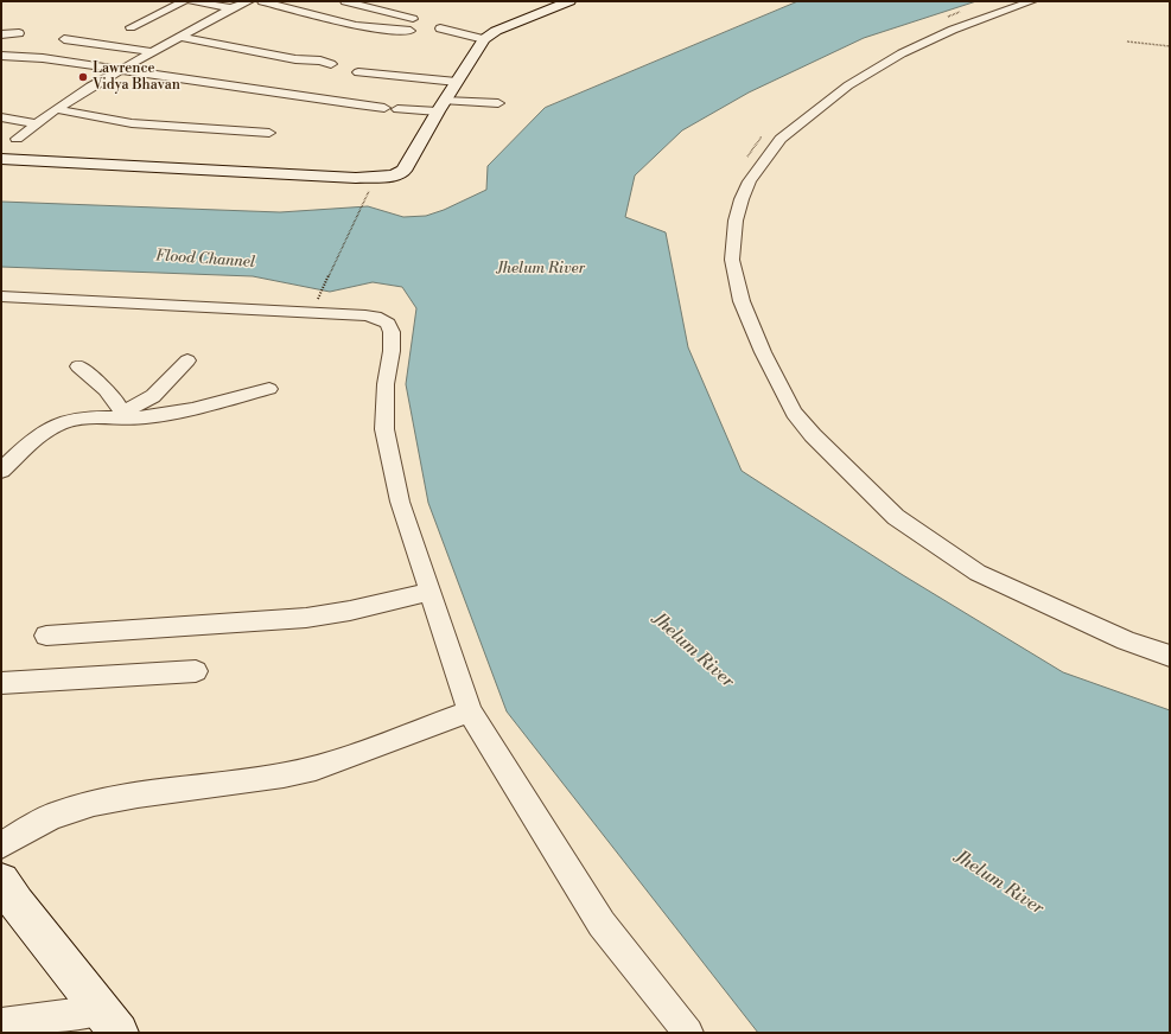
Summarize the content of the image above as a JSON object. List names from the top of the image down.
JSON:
{
  "water": ["Flood Channel", "Jhelum River"],
  "places": ["Lawrence Vidya Bhavan"]
}
